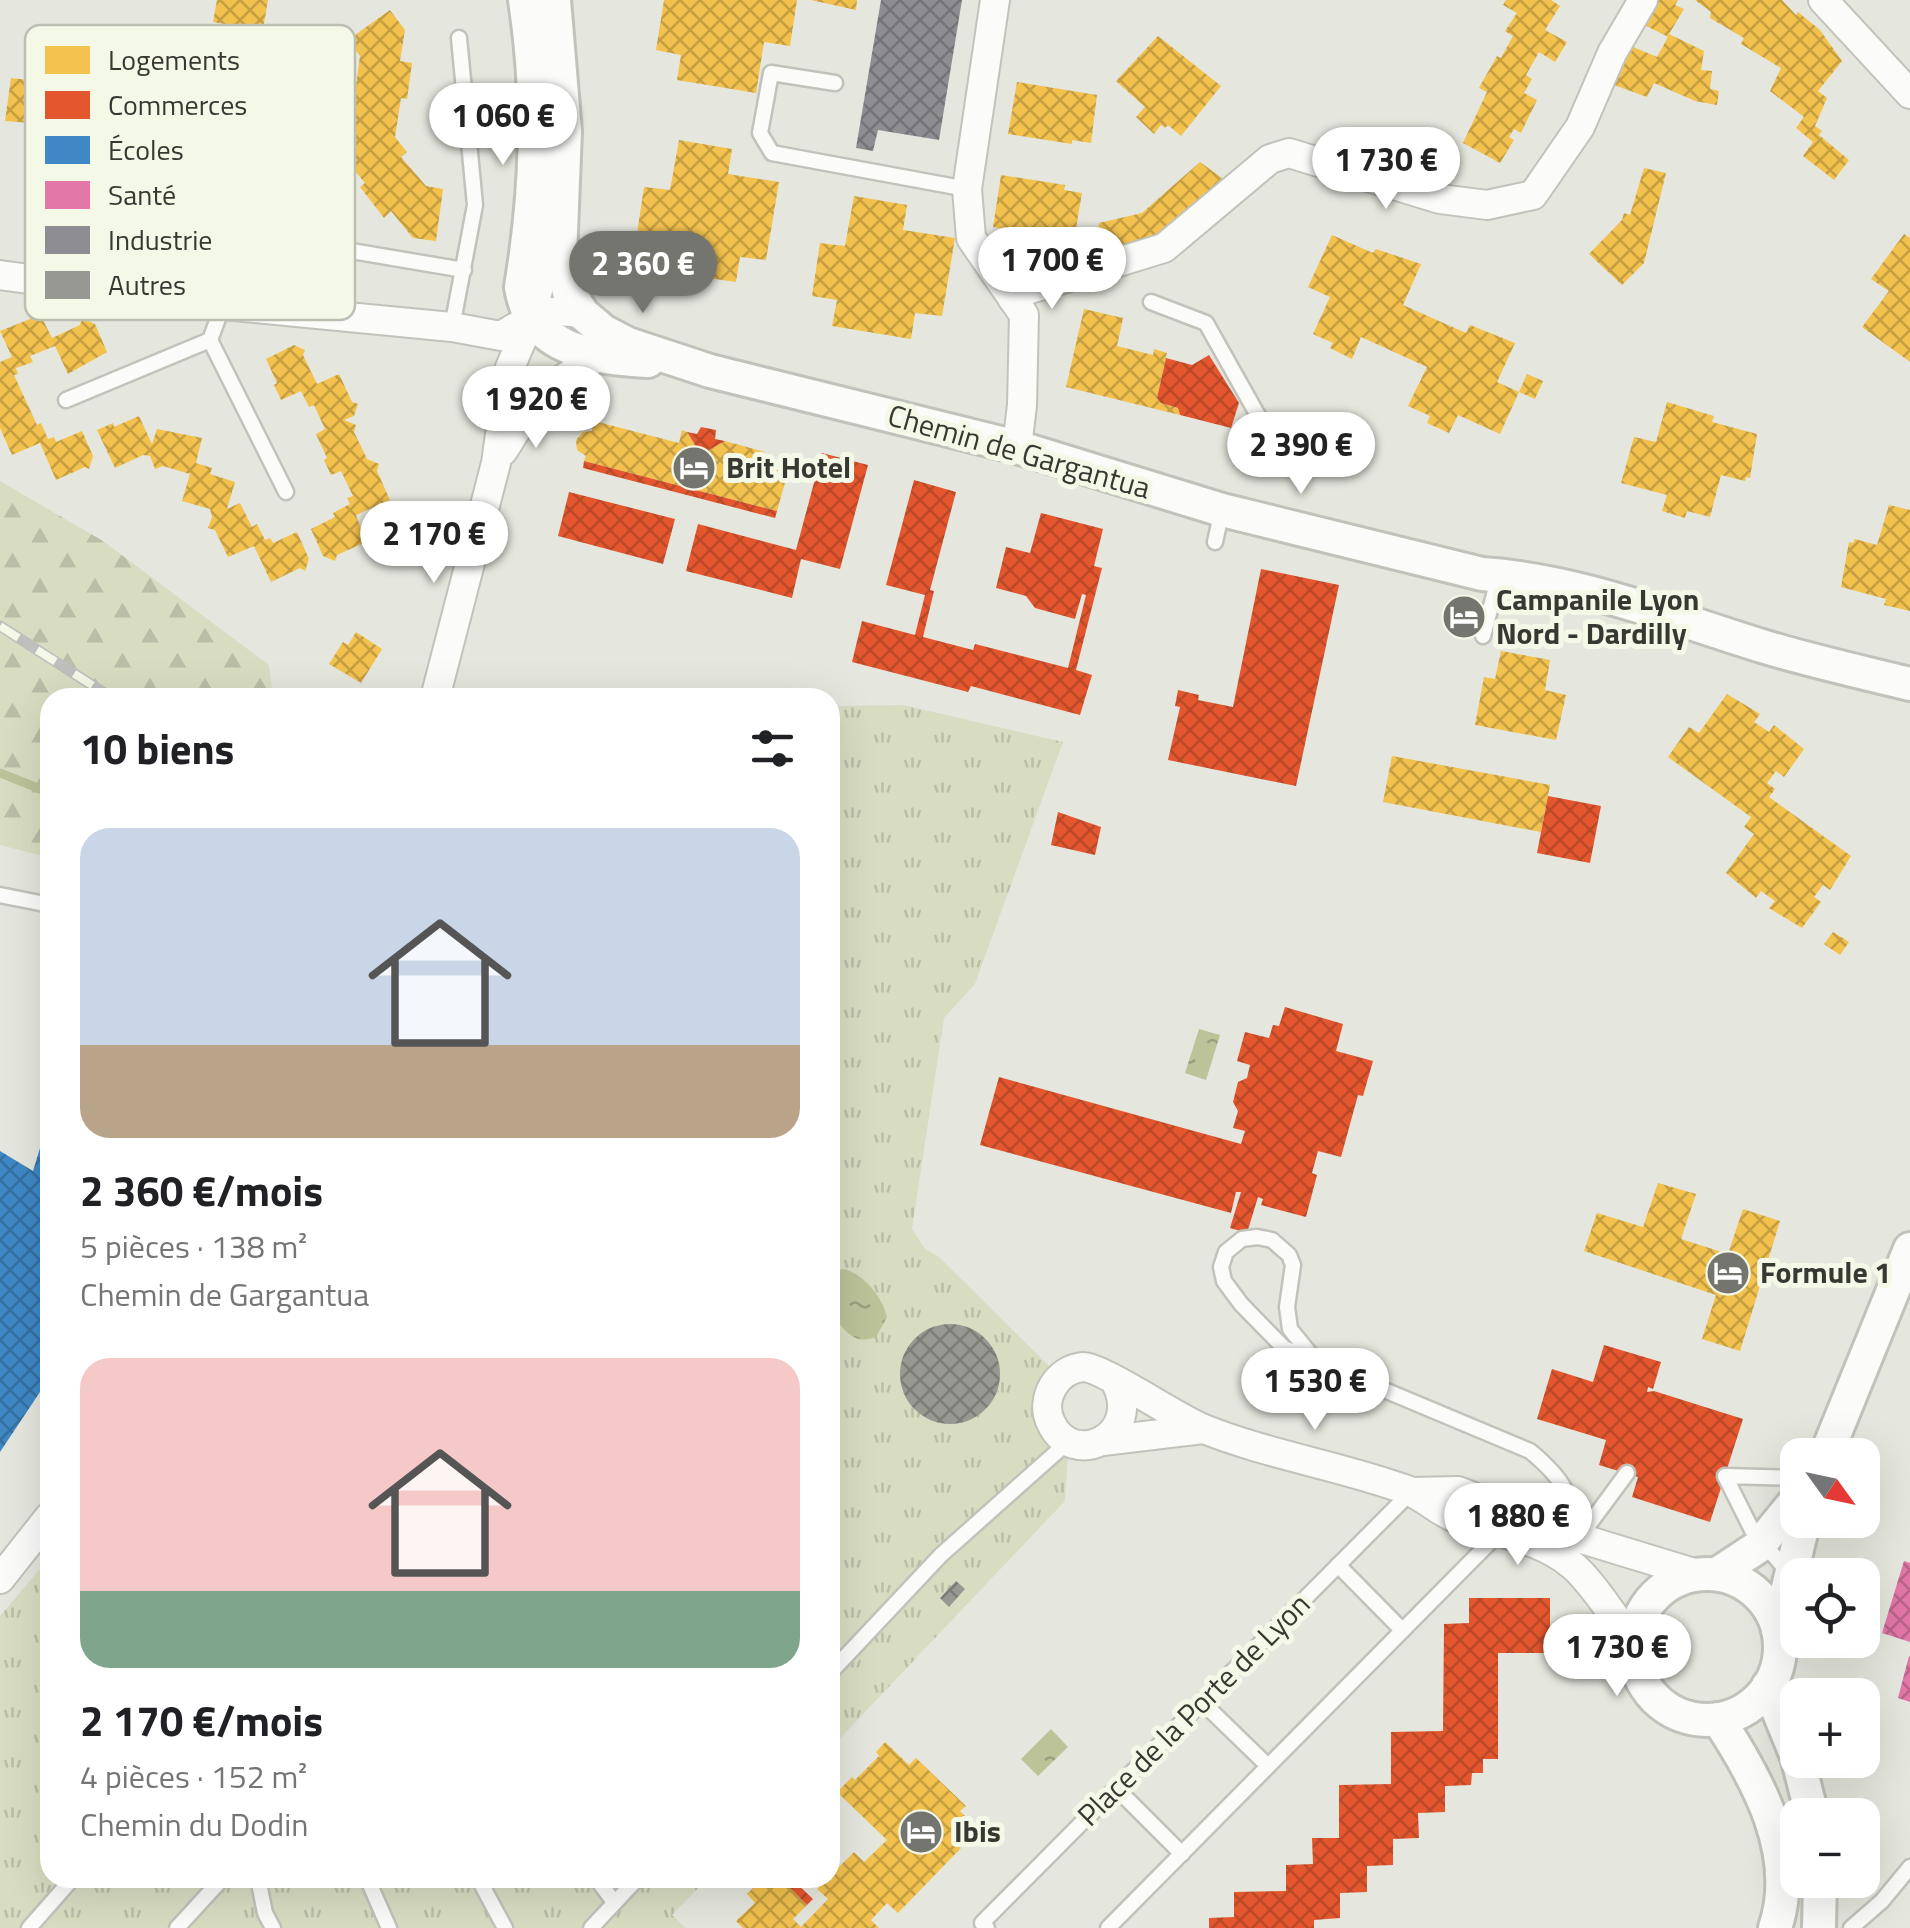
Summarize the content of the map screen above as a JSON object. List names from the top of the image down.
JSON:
{
  "streets": {
    "street": ["Chemin de Gargantua"],
    "lane": ["Place de la Porte de Lyon"]
  },
  "places": {
    "hotel": [
      "Brit Hotel",
      "Campanile Lyon Nord - Dardilly",
      "Formule 1",
      "Ibis"
    ]
  },
  "legend": [
    "Logements",
    "Commerces",
    "Écoles",
    "Santé",
    "Industrie",
    "Autres"
  ],
  "north": "bottom right",
  "page": {
    "price": [
      "1 060 €",
      "1 730 €",
      "1 700 €",
      "2 360 €",
      "1 920 €",
      "2 390 €",
      "2 170 €",
      "1 530 €",
      "1 880 €",
      "1 730 €"
    ],
    "heading": "10 biens",
    "list": [
      {
        "name": "2 360 €/mois",
        "note": "5 pièces · 138 m² · Chemin de Gargantua"
      },
      {
        "name": "2 170 €/mois",
        "note": "4 pièces · 152 m² · Chemin du Dodin"
      }
    ],
    "map_buttons": ["+", "−"]
  }
}
